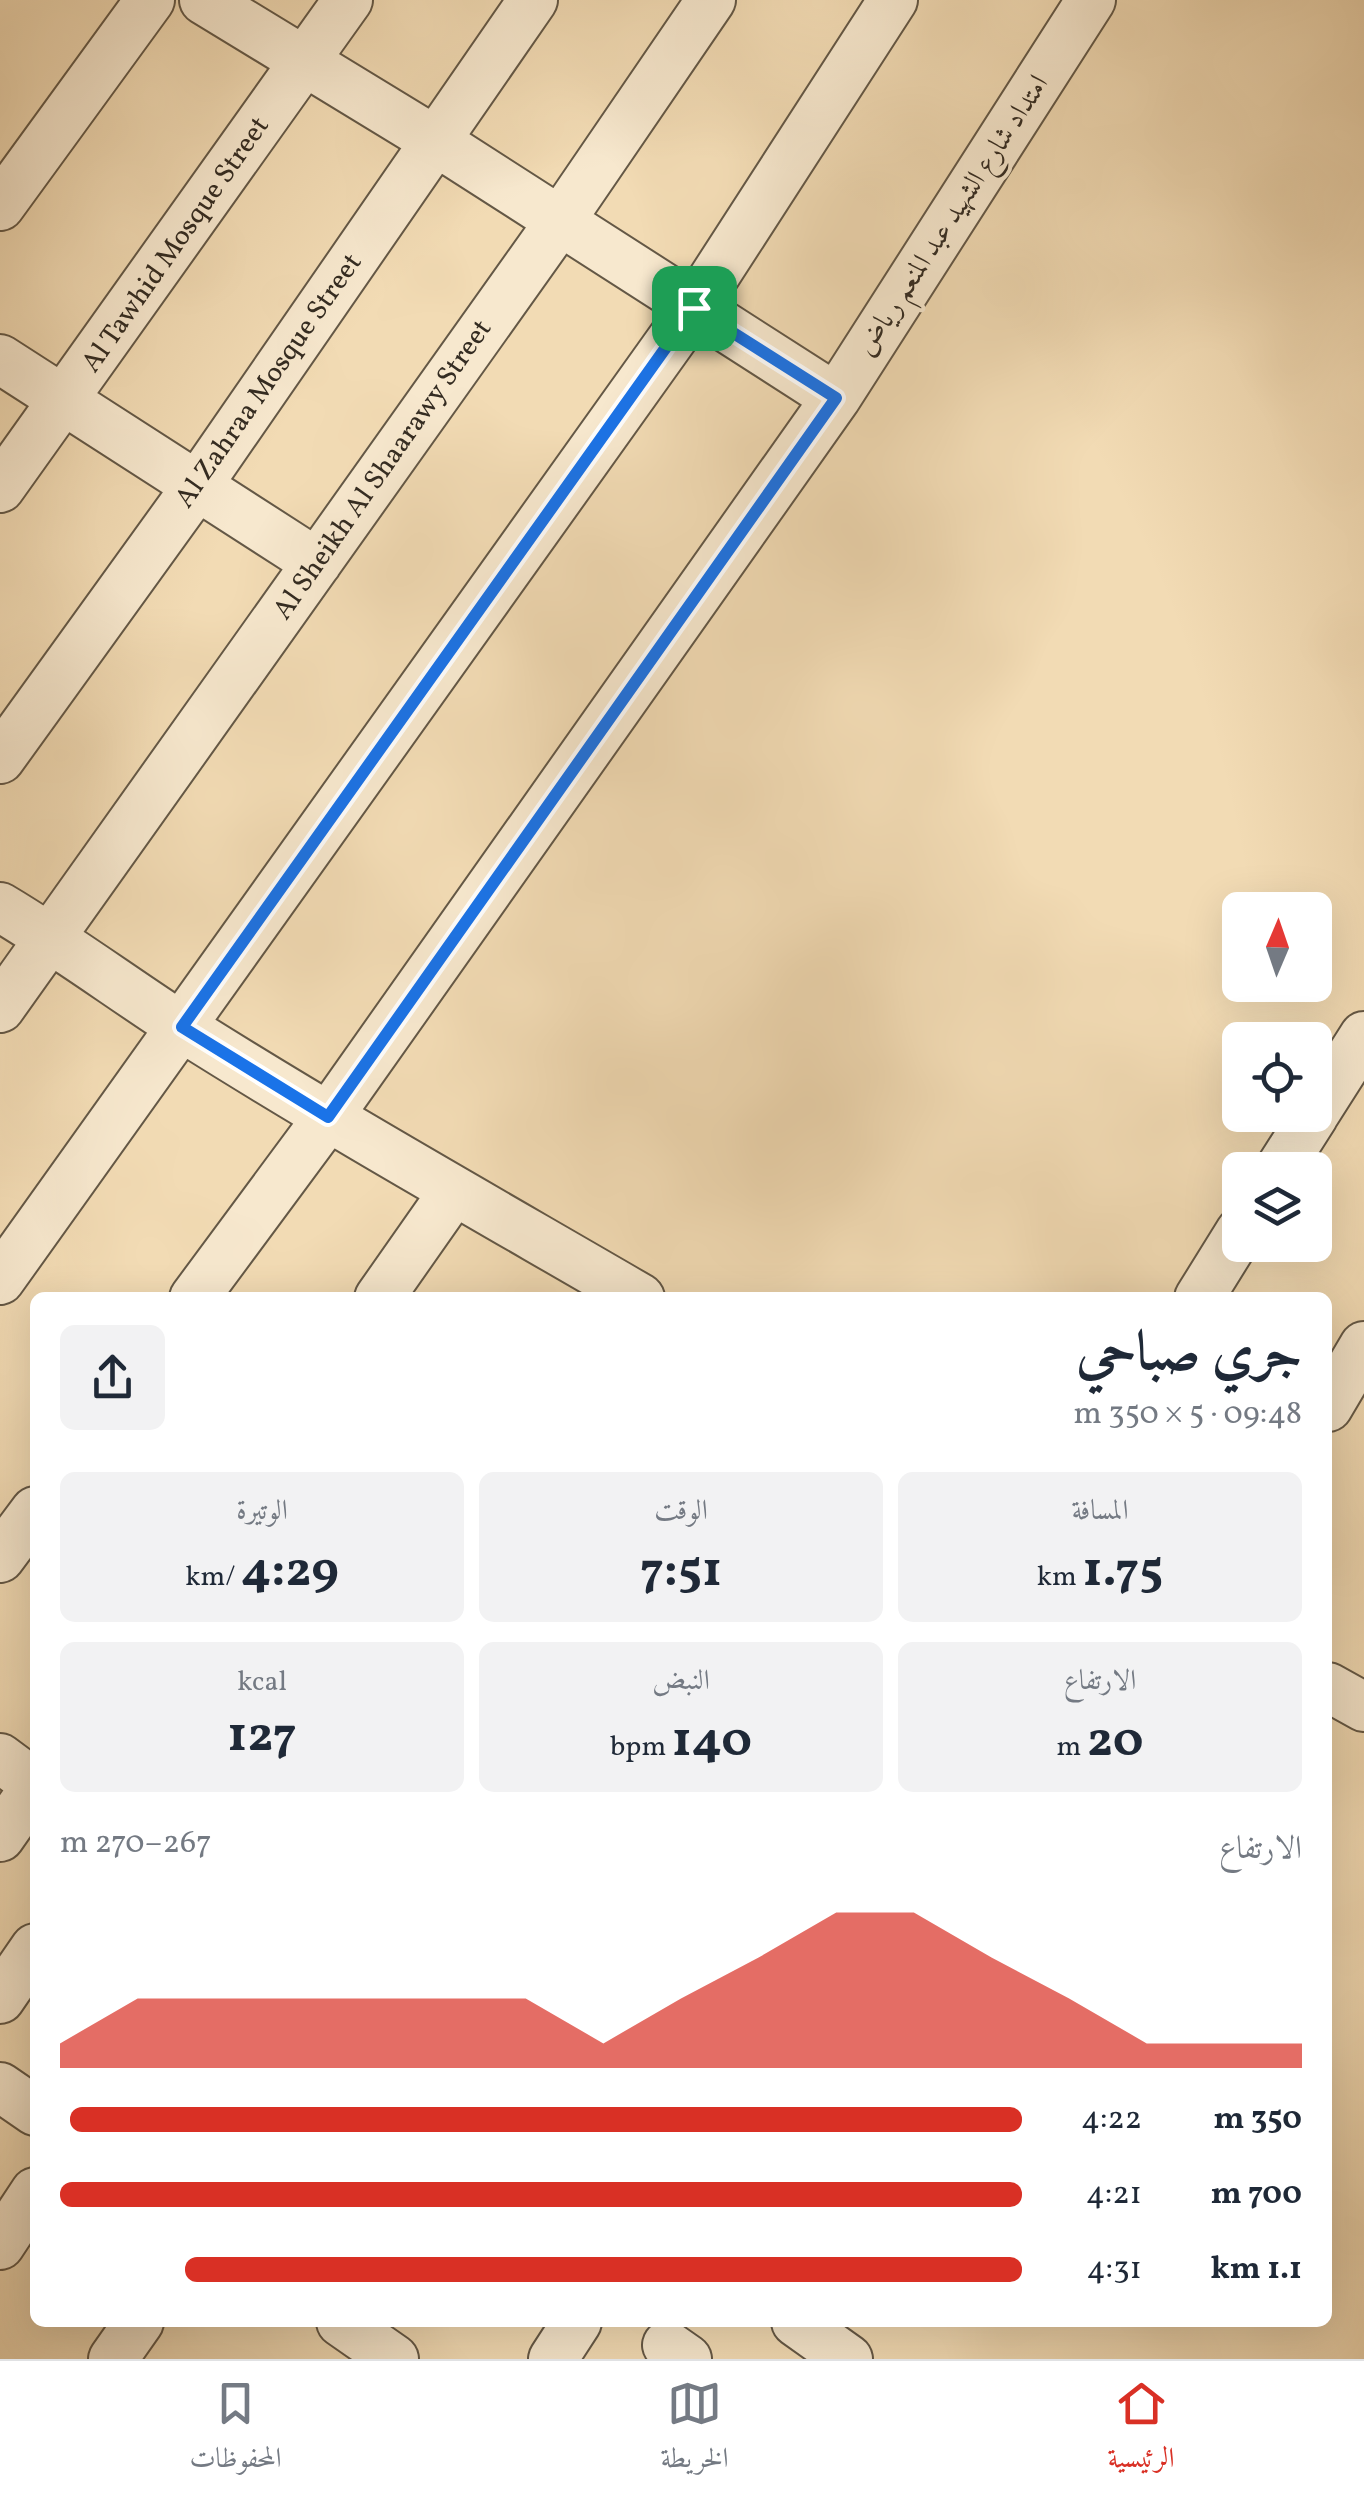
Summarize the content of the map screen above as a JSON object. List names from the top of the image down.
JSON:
{
  "streets": {
    "street": [
      "امتداد شارع الشهيد عبد المنعم رياض",
      "Al Tawhid Mosque Street",
      "Al Zahraa Mosque Street",
      "Al Sheikh Al Shaarawy Street"
    ]
  },
  "north": "top",
  "page": {
    "heading": ["جري صباحي", "09:48 · 5 × 350 m"],
    "stats": [
      ["المسافة", "1.75 km"],
      ["الوقت", "7:51"],
      ["الوتيرة", "4:29 /km"],
      ["الارتفاع", "20 m"],
      ["النبض", "140 bpm"],
      ["kcal", "127"]
    ],
    "chart": ["الارتفاع", "267–270 m"],
    "list": [
      {
        "name": "350 m",
        "note": "4:22"
      },
      {
        "name": "700 m",
        "note": "4:21"
      },
      {
        "name": "1.1 km",
        "note": "4:31"
      }
    ],
    "tabs": ["الرئيسية", "الخريطة", "المحفوظات"]
  }
}
